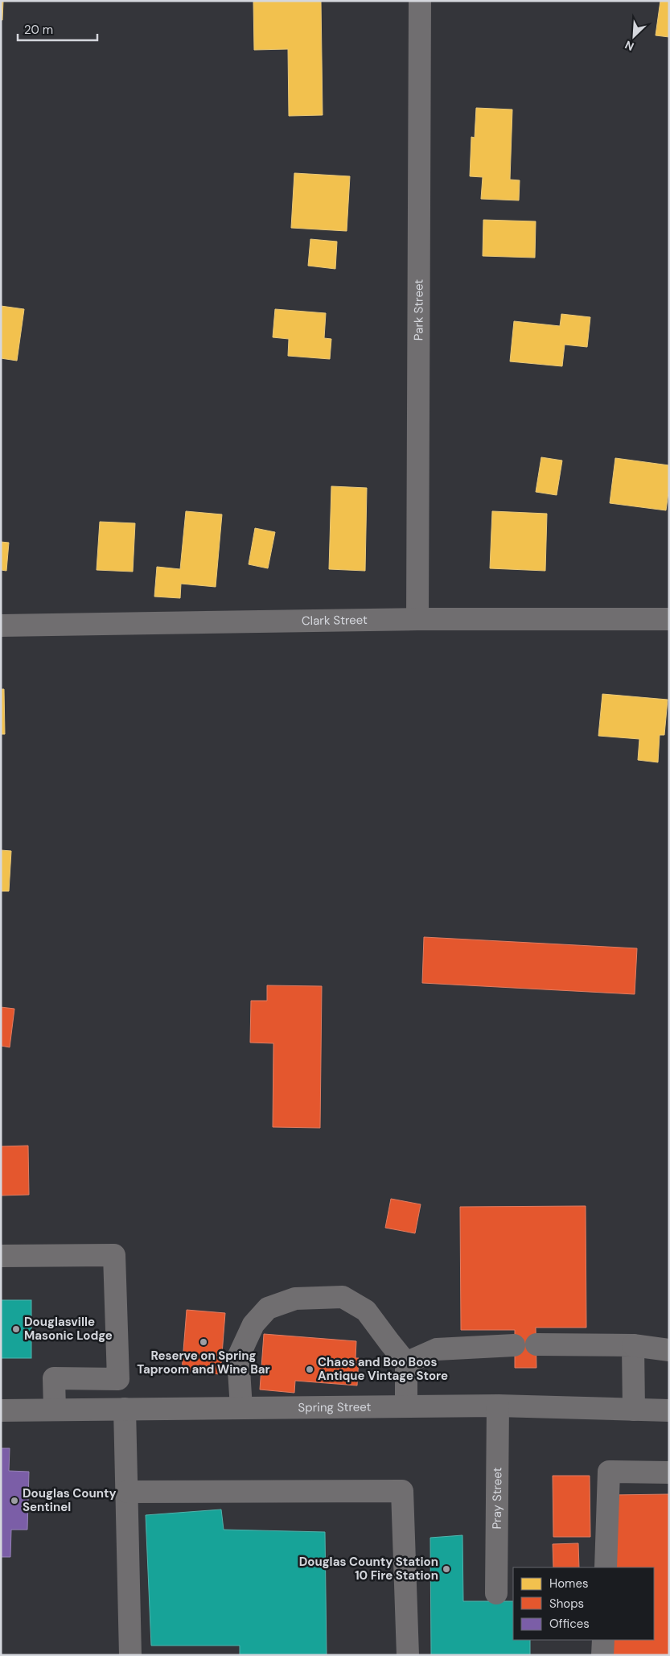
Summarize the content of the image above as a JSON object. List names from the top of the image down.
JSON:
{
  "streets": {
    "street": [
      "Park Street",
      "Clark Street",
      "Spring Street",
      "Pray Street"
    ]
  },
  "crossings": [
    ["Park Street", "Clark Street"],
    ["Spring Street", "Pray Street"]
  ],
  "places": [
    "Douglasville Masonic Lodge",
    "Reserve on Spring Taproom and Wine Bar",
    "Chaos and Boo Boos Antique Vintage Store",
    "Douglas County Sentinel",
    "Douglas County Station 10 Fire Station"
  ],
  "legend": ["Homes", "Shops", "Offices"],
  "scale_bar": "20 m",
  "north": "bottom left"
}
